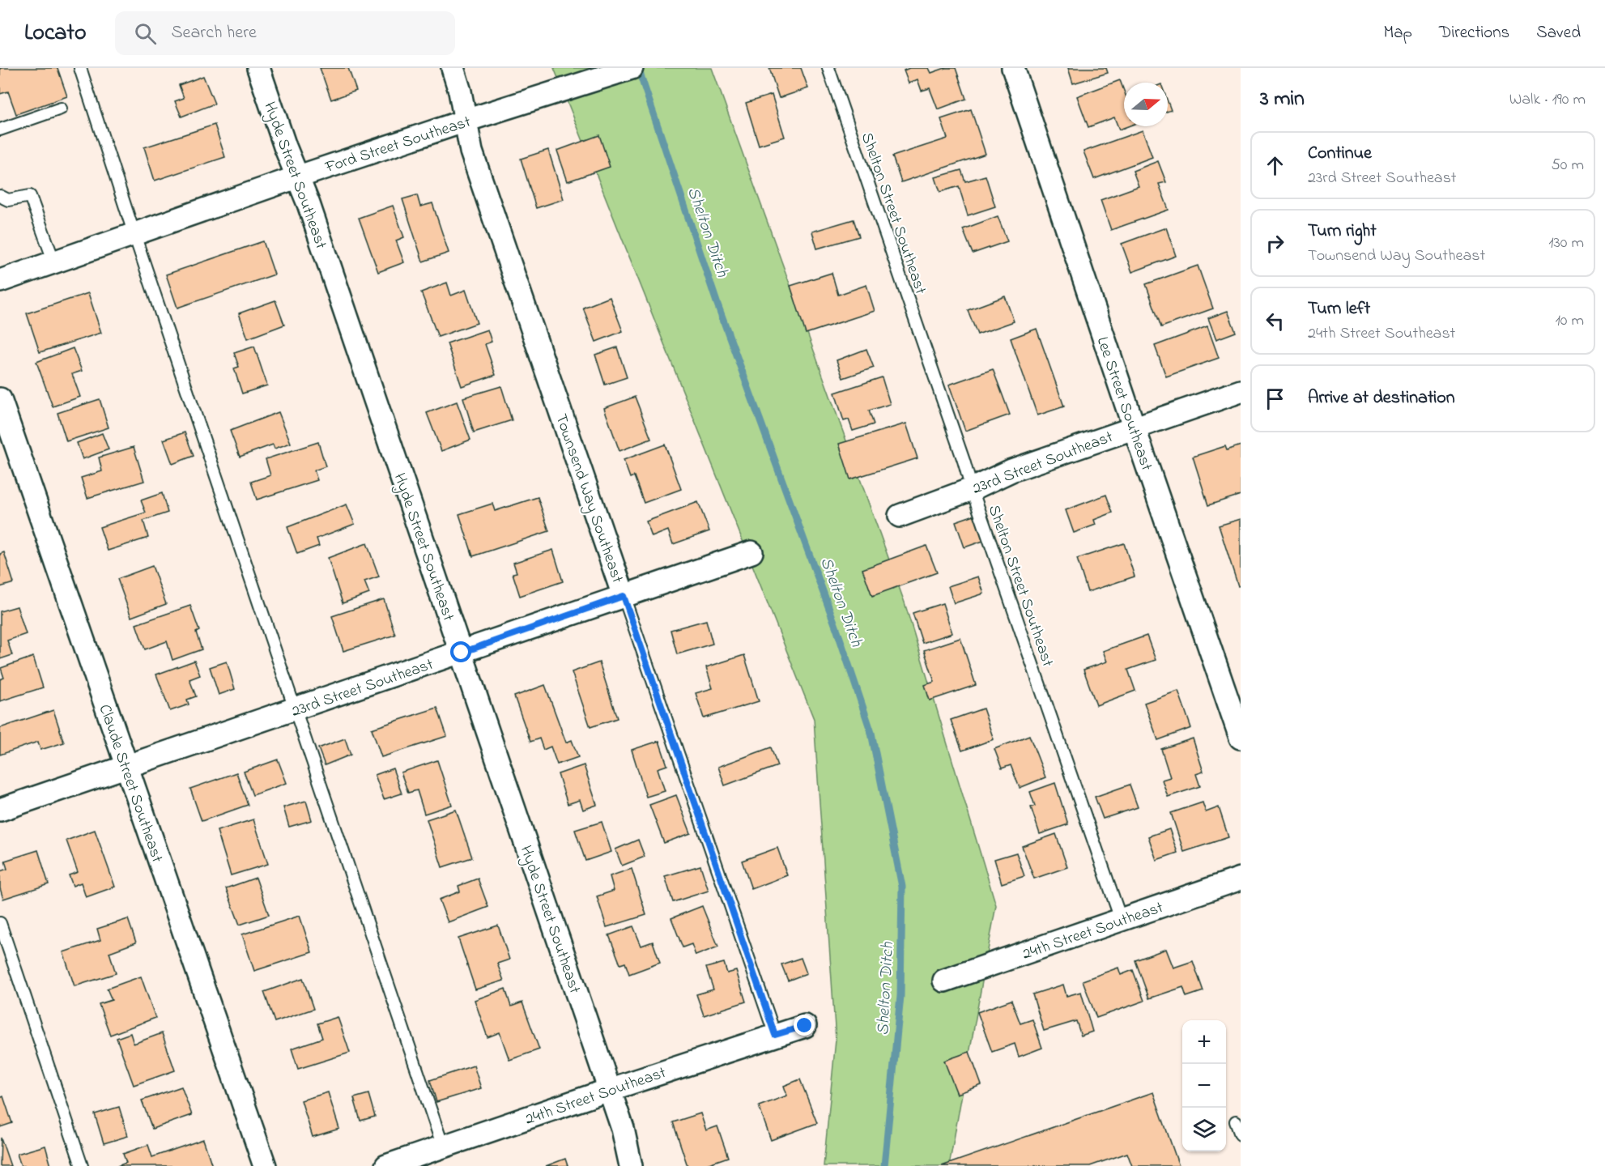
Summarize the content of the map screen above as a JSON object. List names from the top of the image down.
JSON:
{
  "streets": {
    "street": [
      "Ford Street Southeast",
      "Hyde Street Southeast",
      "Lee Street Southeast",
      "23rd Street Southeast",
      "Townsend Way Southeast",
      "Claude Street Southeast",
      "24th Street Southeast"
    ],
    "lane": ["Shelton Street Southeast"]
  },
  "crossings": [
    ["Ford Street Southeast", "Hyde Street Southeast"],
    ["Ford Street Southeast", "Townsend Way Southeast"],
    ["Hyde Street Southeast", "23rd Street Southeast"],
    ["Hyde Street Southeast", "24th Street Southeast"],
    ["Shelton Street Southeast", "23rd Street Southeast"],
    ["Shelton Street Southeast", "24th Street Southeast"],
    ["Lee Street Southeast", "23rd Street Southeast"],
    ["23rd Street Southeast", "Townsend Way Southeast"],
    ["23rd Street Southeast", "Claude Street Southeast"],
    ["Townsend Way Southeast", "24th Street Southeast"]
  ],
  "water": ["Shelton Ditch"],
  "north": "right",
  "page": {
    "header": "Locato",
    "search": "Search here",
    "nav": ["Map", "Directions", "Saved"],
    "heading": ["3 min", "Walk · 190 m"],
    "list": [
      ["Continue", "23rd Street Southeast", "50 m"],
      ["Turn right", "Townsend Way Southeast", "130 m"],
      ["Turn left", "24th Street Southeast", "10 m"],
      "Arrive at destination"
    ],
    "map_buttons": ["+", "−"]
  }
}
